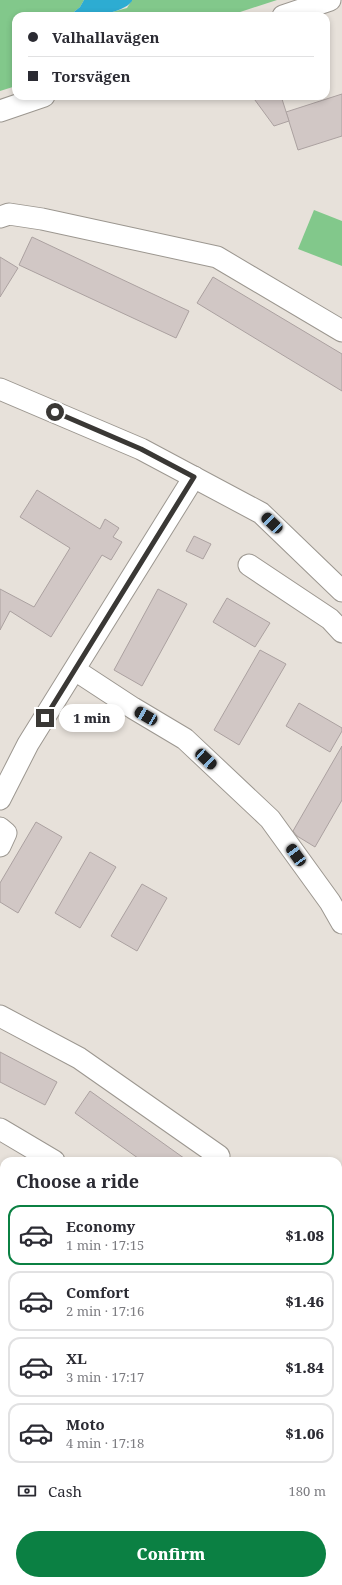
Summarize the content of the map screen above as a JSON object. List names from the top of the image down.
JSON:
{
  "page": {
    "banner": ["Valhallavägen", "Torsvägen"],
    "bubble": "1 min",
    "heading": "Choose a ride",
    "list": [
      {
        "name": "Economy",
        "note": "1 min · 17:15",
        "value": "$1.08"
      },
      {
        "name": "Comfort",
        "note": "2 min · 17:16",
        "value": "$1.46"
      },
      {
        "name": "XL",
        "note": "3 min · 17:17",
        "value": "$1.84"
      },
      {
        "name": "Moto",
        "note": "4 min · 17:18",
        "value": "$1.06"
      }
    ],
    "pay": ["Cash", "180 m"],
    "buttons": "Confirm"
  }
}
